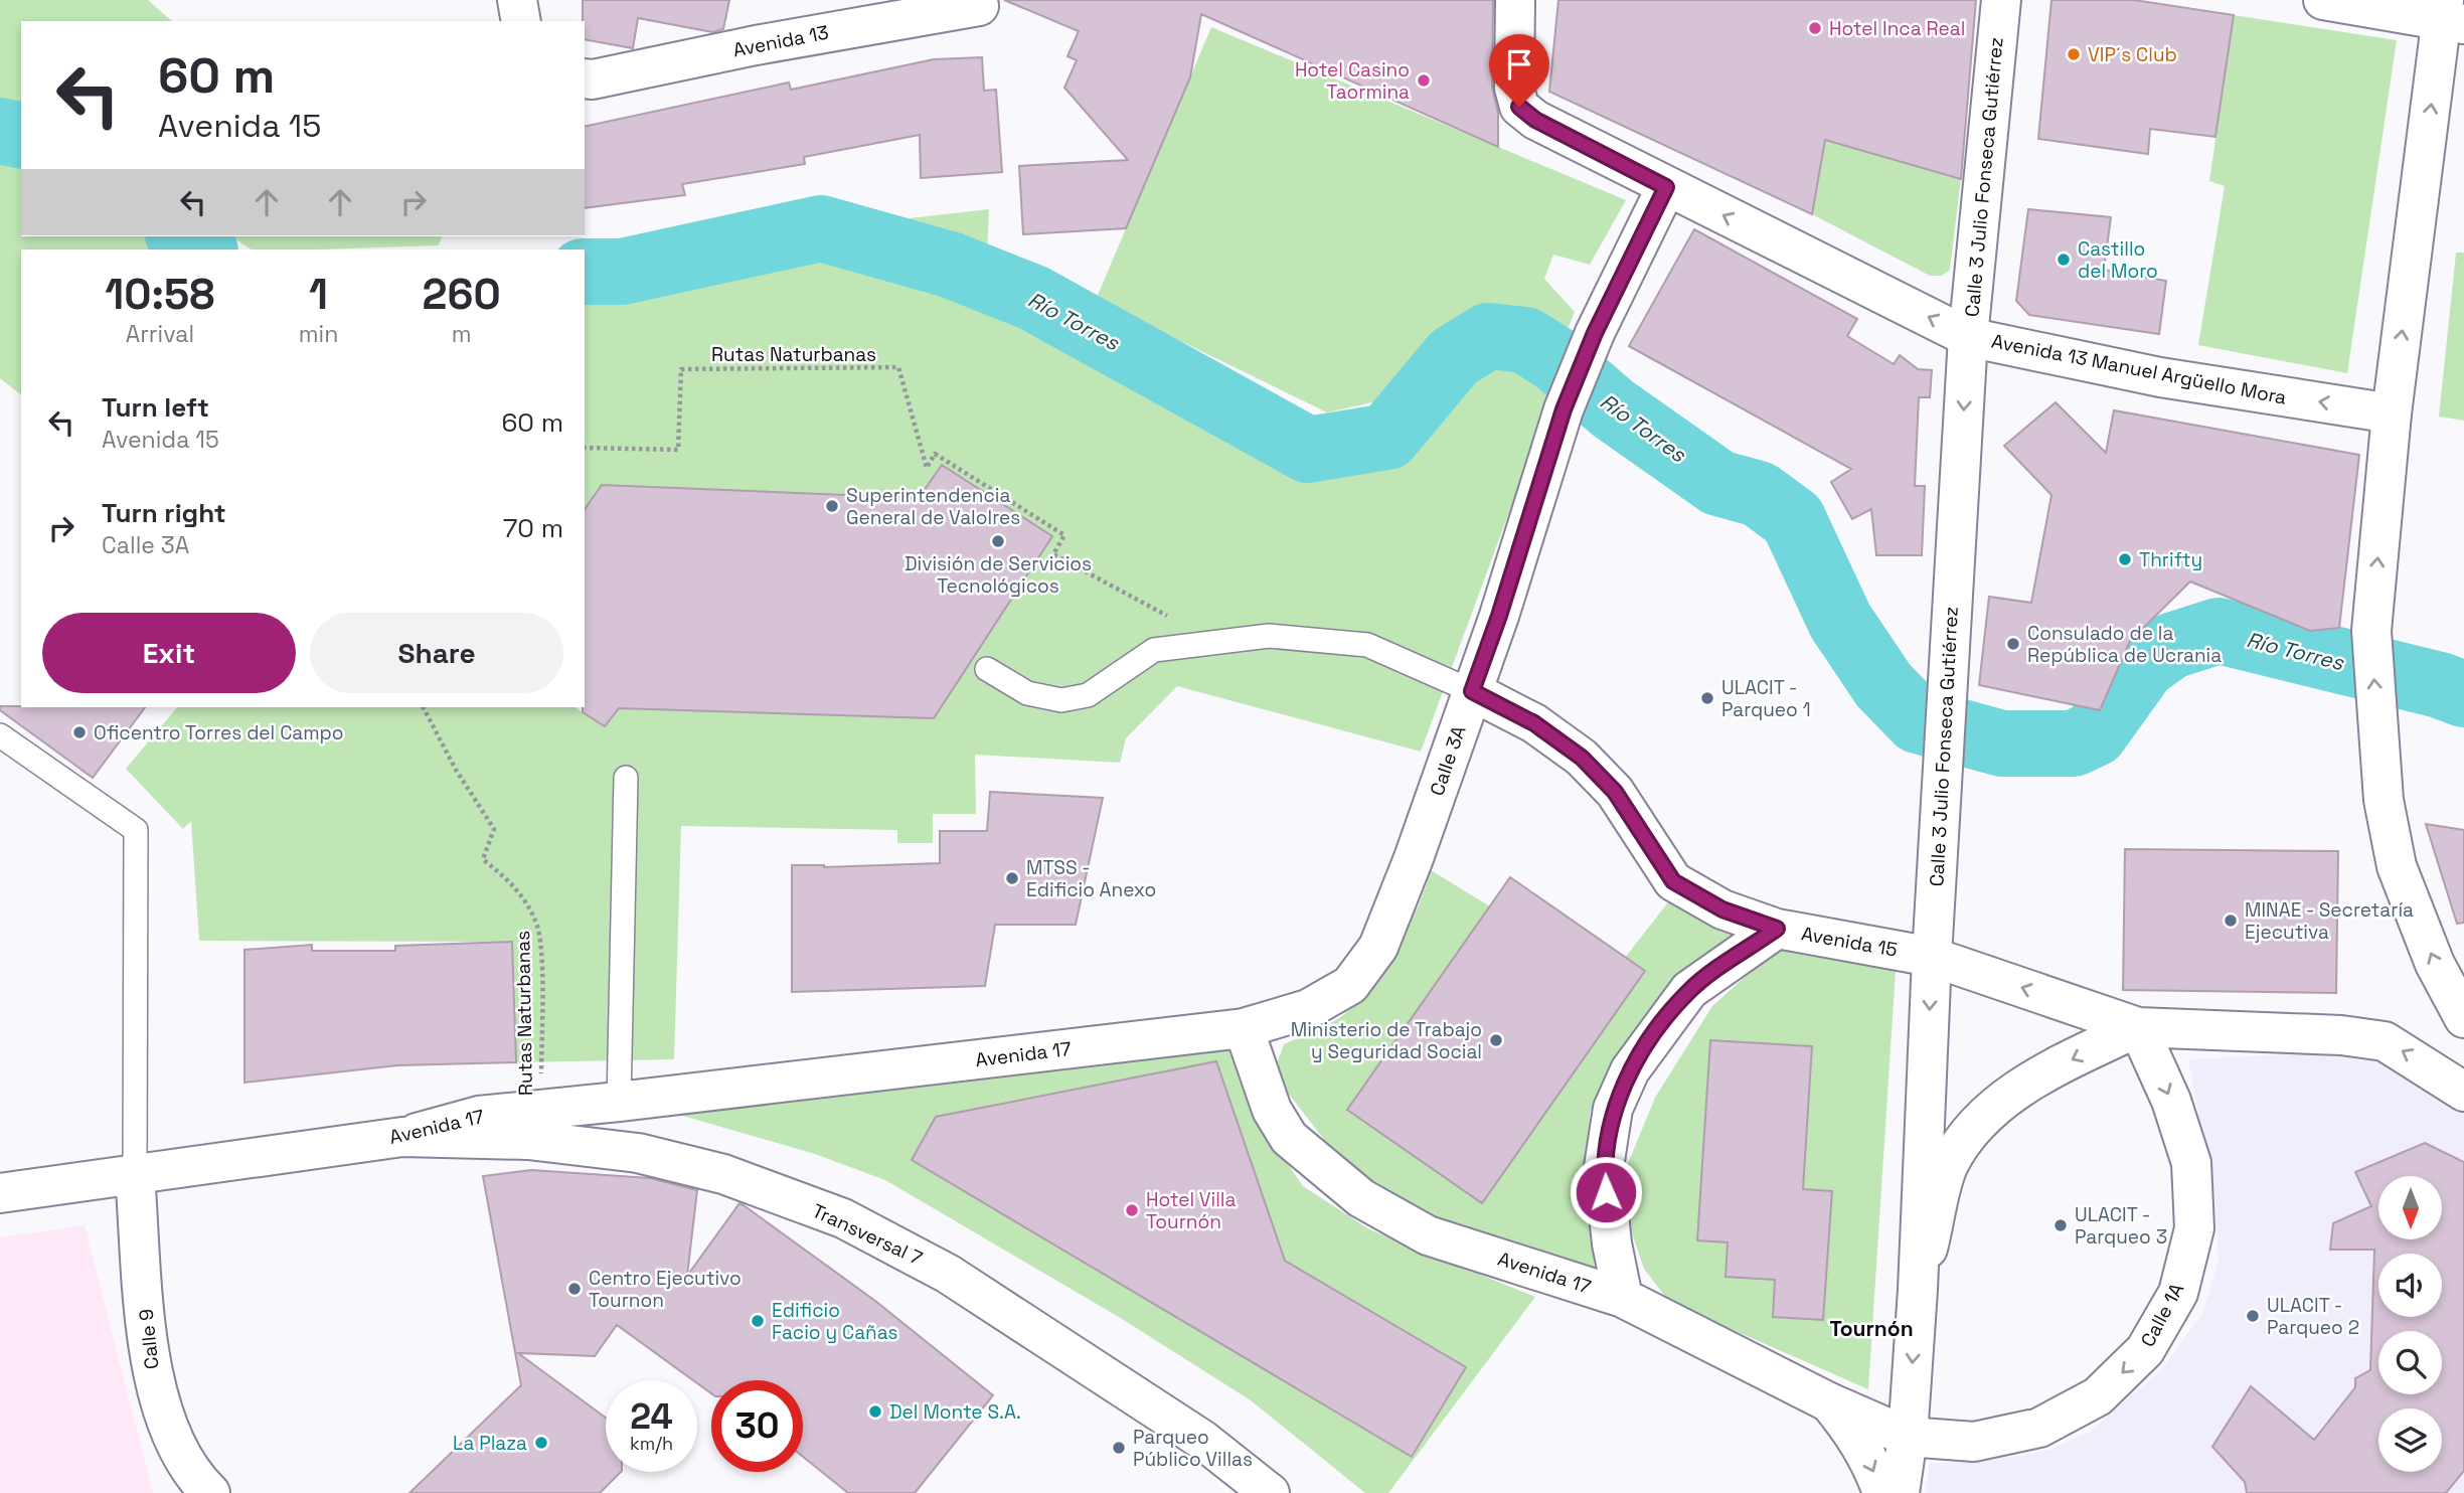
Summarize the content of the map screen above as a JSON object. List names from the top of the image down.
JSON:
{
  "streets": {
    "street": [
      "Avenida 13",
      "Calle 3 Julio Fonseca Gutiérrez",
      "Avenida 13 Manuel Argüello Mora",
      "Calle 3A",
      "Avenida 15",
      "Avenida 17",
      "Transversal 7",
      "Calle 1A",
      "Calle 9"
    ],
    "path": ["Rutas Naturbanas"]
  },
  "crossings": [
    ["Calle 3 Julio Fonseca Gutiérrez", "Avenida 13 Manuel Argüello Mora"],
    ["Calle 3 Julio Fonseca Gutiérrez", "Avenida 15"],
    ["Calle 3 Julio Fonseca Gutiérrez", "Avenida 17"],
    ["Calle 3 Julio Fonseca Gutiérrez", "Calle 1A"],
    ["Rutas Naturbanas", "Avenida 17"],
    ["Avenida 13 Manuel Argüello Mora", "Calle 3A"],
    ["Calle 3A", "Avenida 15"],
    ["Calle 3A", "Avenida 17"],
    ["Avenida 15", "Calle 1A"],
    ["Avenida 17", "Transversal 7"],
    ["Avenida 17", "Calle 1A"],
    ["Avenida 17", "Calle 9"]
  ],
  "one_way": ["Calle 3 Julio Fonseca Gutiérrez", "Avenida 13 Manuel Argüello Mora", "Avenida 15"],
  "districts": ["Tournón"],
  "water": ["Río Torres"],
  "places": [
    "Hotel Inca Real",
    "VIP´s Club",
    "Hotel Casino Taormina",
    "Castillo del Moro",
    "Superintendencia General de Valolres",
    "División de Servicios Tecnológicos",
    "Thrifty",
    "Consulado de la República de Ucrania",
    "ULACIT - Parqueo 1",
    "Oficentro Torres del Campo",
    "MTSS - Edificio Anexo",
    "MINAE - Secretaría Ejecutiva",
    "Ministerio de Trabajo y Seguridad Social",
    "Hotel Villa Tournón",
    "ULACIT - Parqueo 3",
    "Centro Ejecutivo Tournon",
    "ULACIT - Parqueo 2",
    "Edificio Facio y Cañas",
    "Del Monte S.A.",
    "La Plaza",
    "Parqueo Público Villas"
  ],
  "north": "bottom",
  "page": {
    "turn": ["60 m", "Avenida 15"],
    "eta": [
      "10:58",
      "Arrival",
      "1",
      "min",
      "260",
      "m"
    ],
    "list": [
      {
        "name": "Turn left",
        "note": "Avenida 15",
        "value": "60 m"
      },
      {
        "name": "Turn right",
        "note": "Calle 3A",
        "value": "70 m"
      }
    ],
    "buttons": ["Exit", "Share"],
    "speed": "24 km/h",
    "limit": "30"
  }
}
